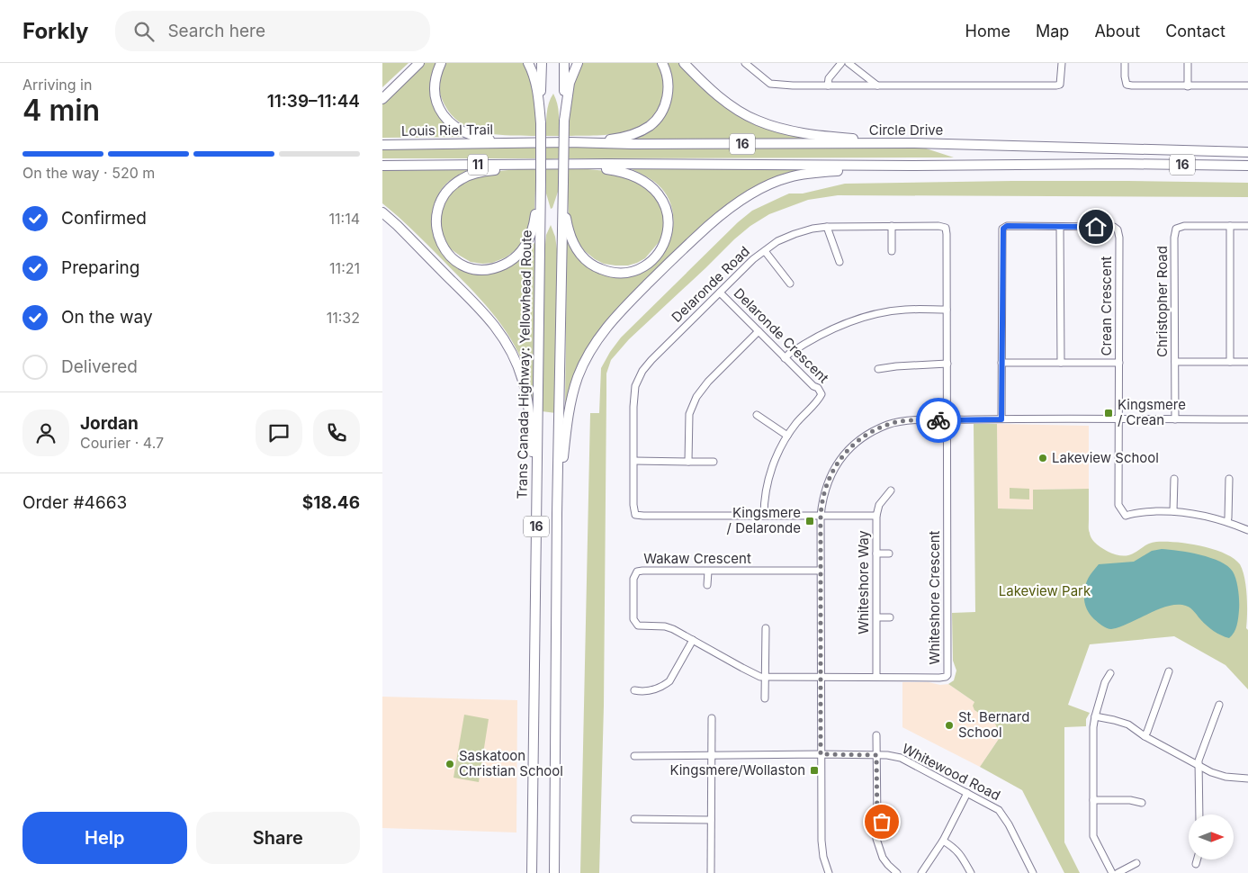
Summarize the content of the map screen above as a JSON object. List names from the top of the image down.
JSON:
{
  "streets": {
    "highway": [
      "Louis Riel Trail",
      "Circle Drive",
      "16",
      "11",
      "Trans Canada Highway: Yellowhead Route"
    ],
    "street": [
      "Delaronde Road",
      "Christopher Road",
      "Crean Crescent",
      "Delaronde Crescent",
      "Wakaw Crescent",
      "Whiteshore Way",
      "Whiteshore Crescent",
      "Whitewood Road"
    ]
  },
  "crossings": [
    ["Louis Riel Trail", "Circle Drive"],
    ["16", "11"],
    ["16", "Trans Canada Highway: Yellowhead Route"],
    ["Delaronde Road", "Delaronde Crescent"],
    ["Delaronde Road", "Whiteshore Way"],
    ["Delaronde Road", "Whiteshore Crescent"],
    ["Wakaw Crescent", "Whiteshore Crescent"],
    ["Whiteshore Way", "Whiteshore Crescent"]
  ],
  "parks": ["Lakeview Park"],
  "places": {
    "transit": ["Kingsmere / Crean", "Kingsmere / Delaronde", "Kingsmere/Wollaston"],
    "other": ["Lakeview School", "St. Bernard School", "Saskatoon Christian School"]
  },
  "north": "right",
  "page": {
    "header": "Forkly",
    "search": "Search here",
    "nav": [
      "Home",
      "Map",
      "About",
      "Contact"
    ],
    "heading": ["4 min", "Arriving in", "11:39–11:44"],
    "panel": [
      "Jordan",
      "Courier · 4.7",
      "Order #4663",
      "$18.46"
    ],
    "bar": "On the way · 520 m",
    "list": [
      ["Confirmed", "11:14"],
      ["Preparing", "11:21"],
      ["On the way", "11:32"],
      "Delivered"
    ],
    "buttons": ["Help", "Share"]
  }
}
